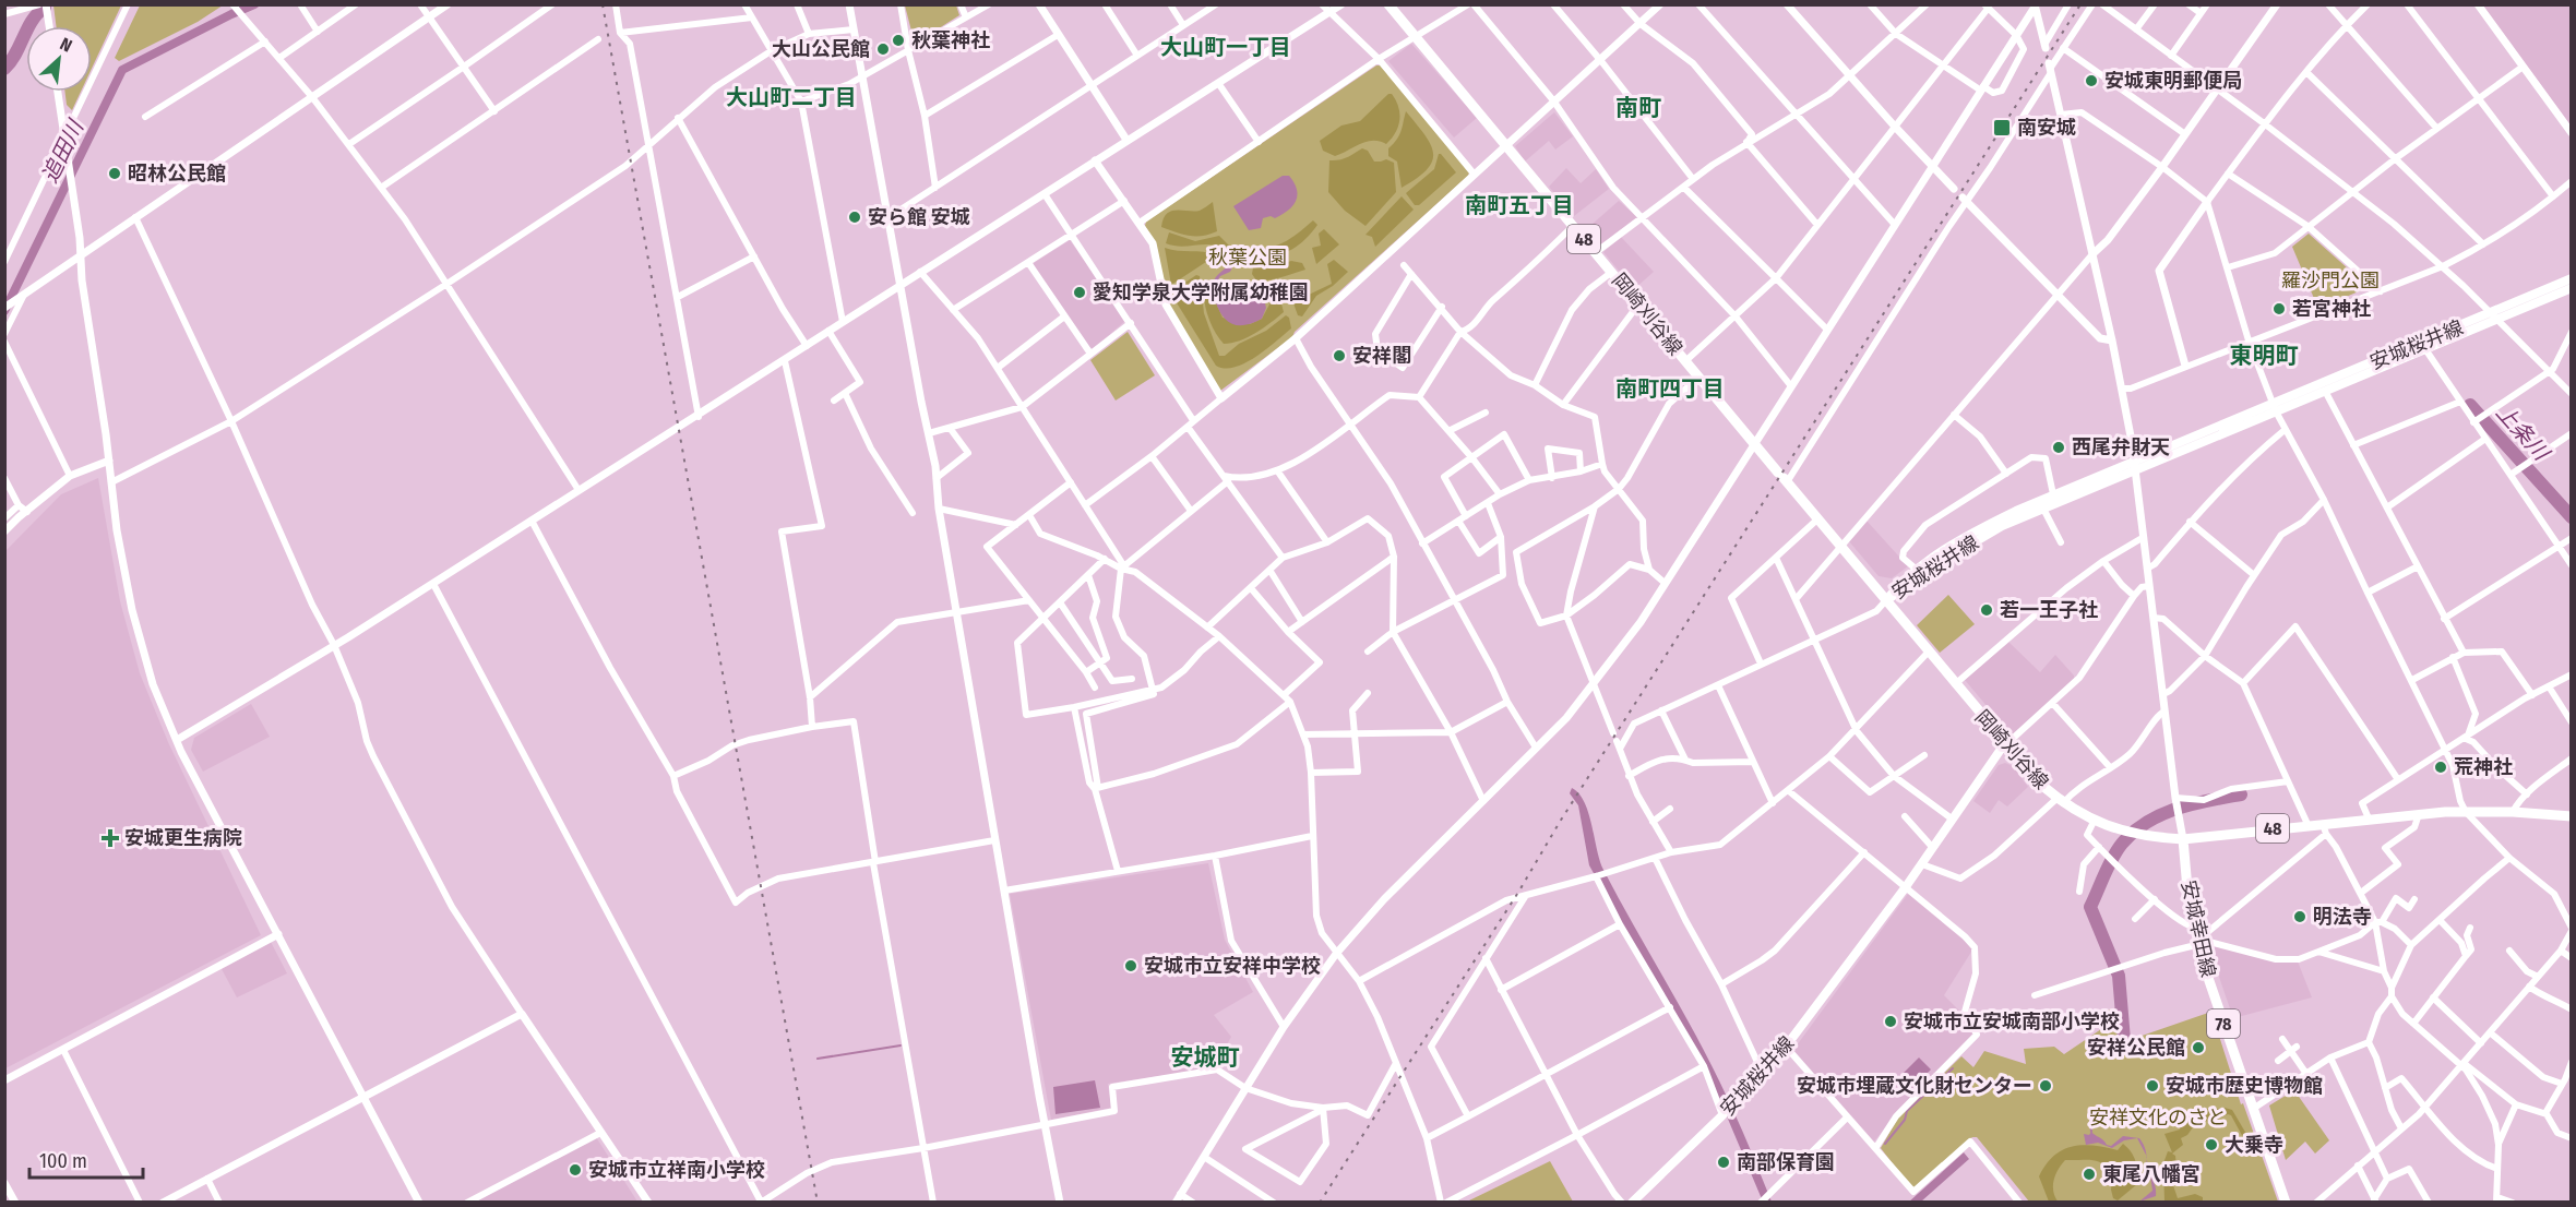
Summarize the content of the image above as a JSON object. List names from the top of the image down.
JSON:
{
  "streets": {
    "main road": [
      "48",
      "岡崎刈谷線",
      "安城桜井線",
      "安城幸田線",
      "78"
    ]
  },
  "crossings": [
    ["岡崎刈谷線", "安城桜井線"],
    ["岡崎刈谷線", "安城幸田線"]
  ],
  "districts": [
    "大山町一丁目",
    "大山町二丁目",
    "南町",
    "南町五丁目",
    "東明町",
    "南町四丁目",
    "安城町"
  ],
  "water": ["追田川", "上条川"],
  "parks": ["秋葉公園", "羅沙門公園", "安祥文化のさと"],
  "places": {
    "other": [
      "秋葉神社",
      "大山公民館",
      "安城東明郵便局",
      "昭林公民館",
      "安ら館 安城",
      "愛知学泉大学附属幼稚園",
      "若宮神社",
      "安祥閣",
      "西尾弁財天",
      "若一王子社",
      "荒神社",
      "明法寺",
      "安城市立安祥中学校",
      "安城市立安城南部小学校",
      "安祥公民館",
      "安城市埋蔵文化財センター",
      "安城市歴史博物館",
      "大乗寺",
      "南部保育園",
      "安城市立祥南小学校",
      "東尾八幡宮"
    ],
    "transit": ["南安城"],
    "health": ["安城更生病院"]
  },
  "scale_bar": "100 m",
  "north": "top right"
}
